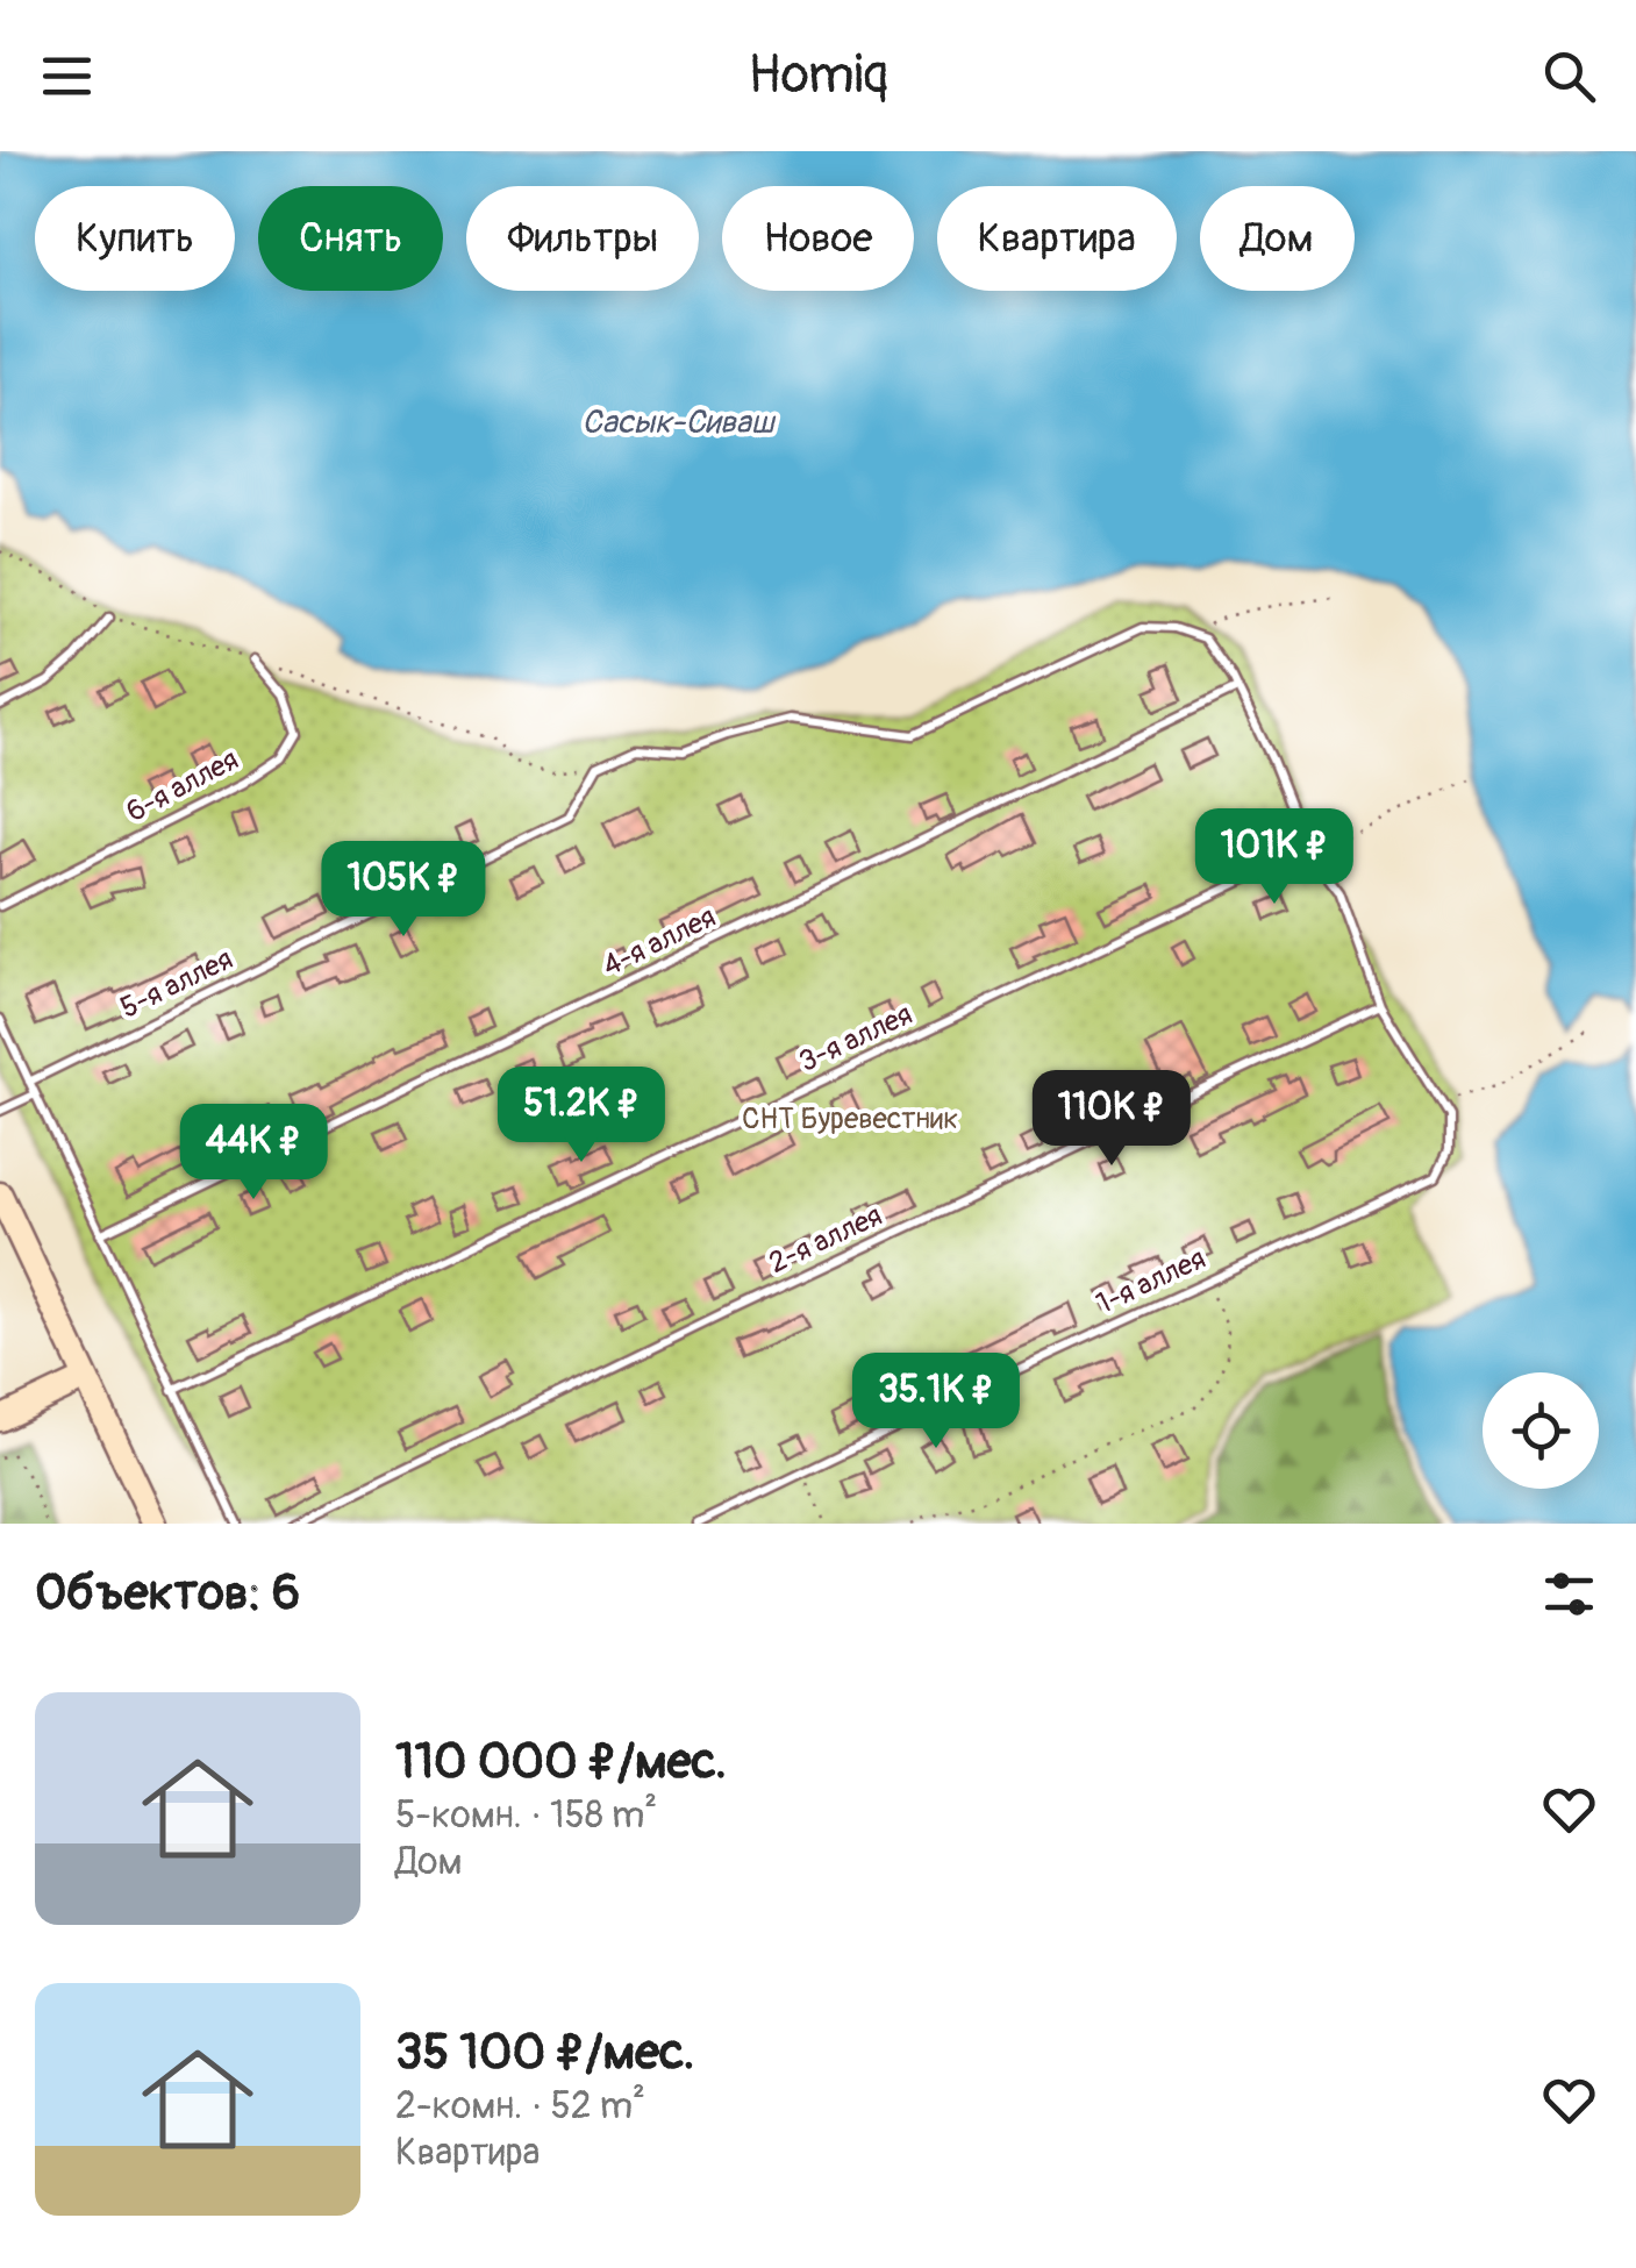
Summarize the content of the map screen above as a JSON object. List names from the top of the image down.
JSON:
{
  "streets": {
    "lane": [
      "6-я аллея",
      "4-я аллея",
      "5-я аллея",
      "3-я аллея",
      "2-я аллея",
      "1-я аллея"
    ]
  },
  "water": ["Сасык-Сиваш"],
  "parks": ["СНТ Буревестник"],
  "page": {
    "header": "Homiq",
    "chip": [
      "Купить",
      "Снять",
      "Фильтры",
      "Новое",
      "Квартира",
      "Дом"
    ],
    "price": [
      "101K ₽",
      "105K ₽",
      "51.2K ₽",
      "110K ₽",
      "44K ₽",
      "35.1K ₽"
    ],
    "heading": "Объектов: 6",
    "list": [
      {
        "name": "110 000 ₽/мес.",
        "note": "5-комн. · 158 m² · Дом"
      },
      {
        "name": "35 100 ₽/мес.",
        "note": "2-комн. · 52 m² · Квартира"
      }
    ]
  }
}
